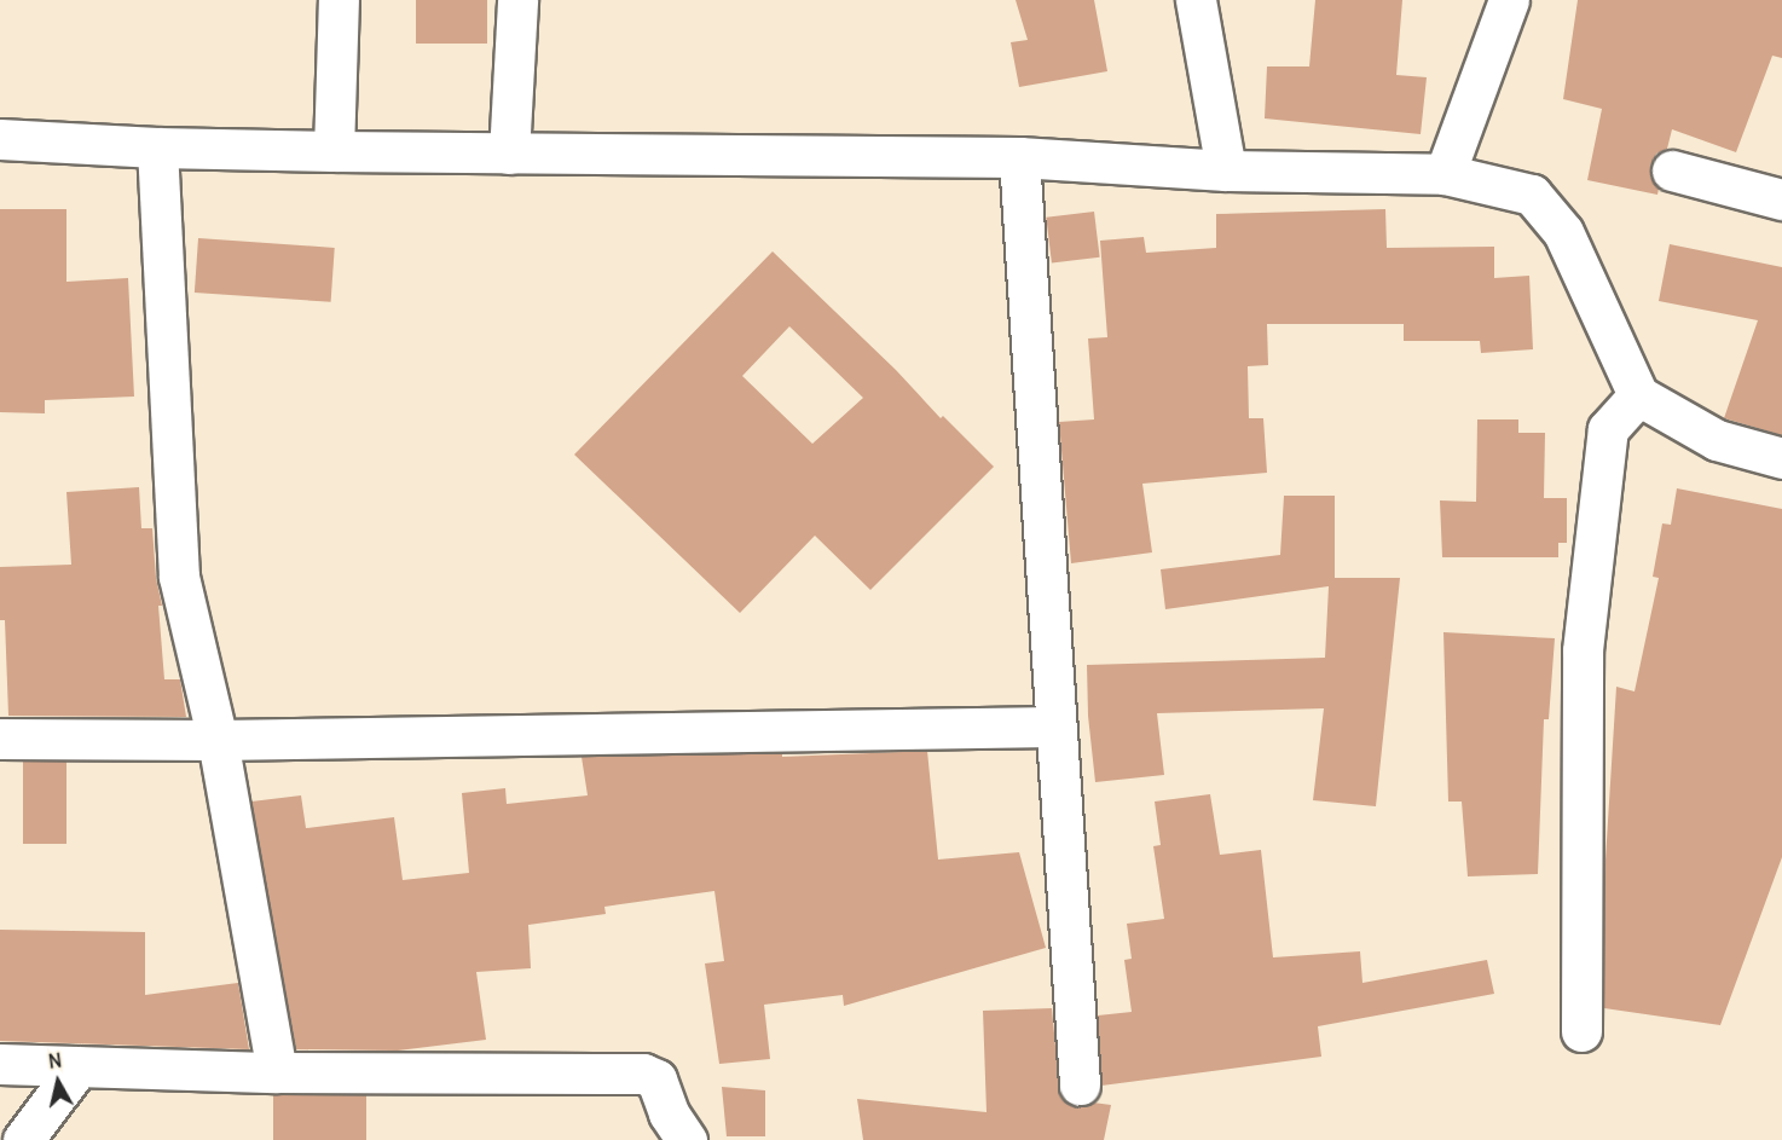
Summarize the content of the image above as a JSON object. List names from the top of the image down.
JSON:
{
  "north": "top"
}
